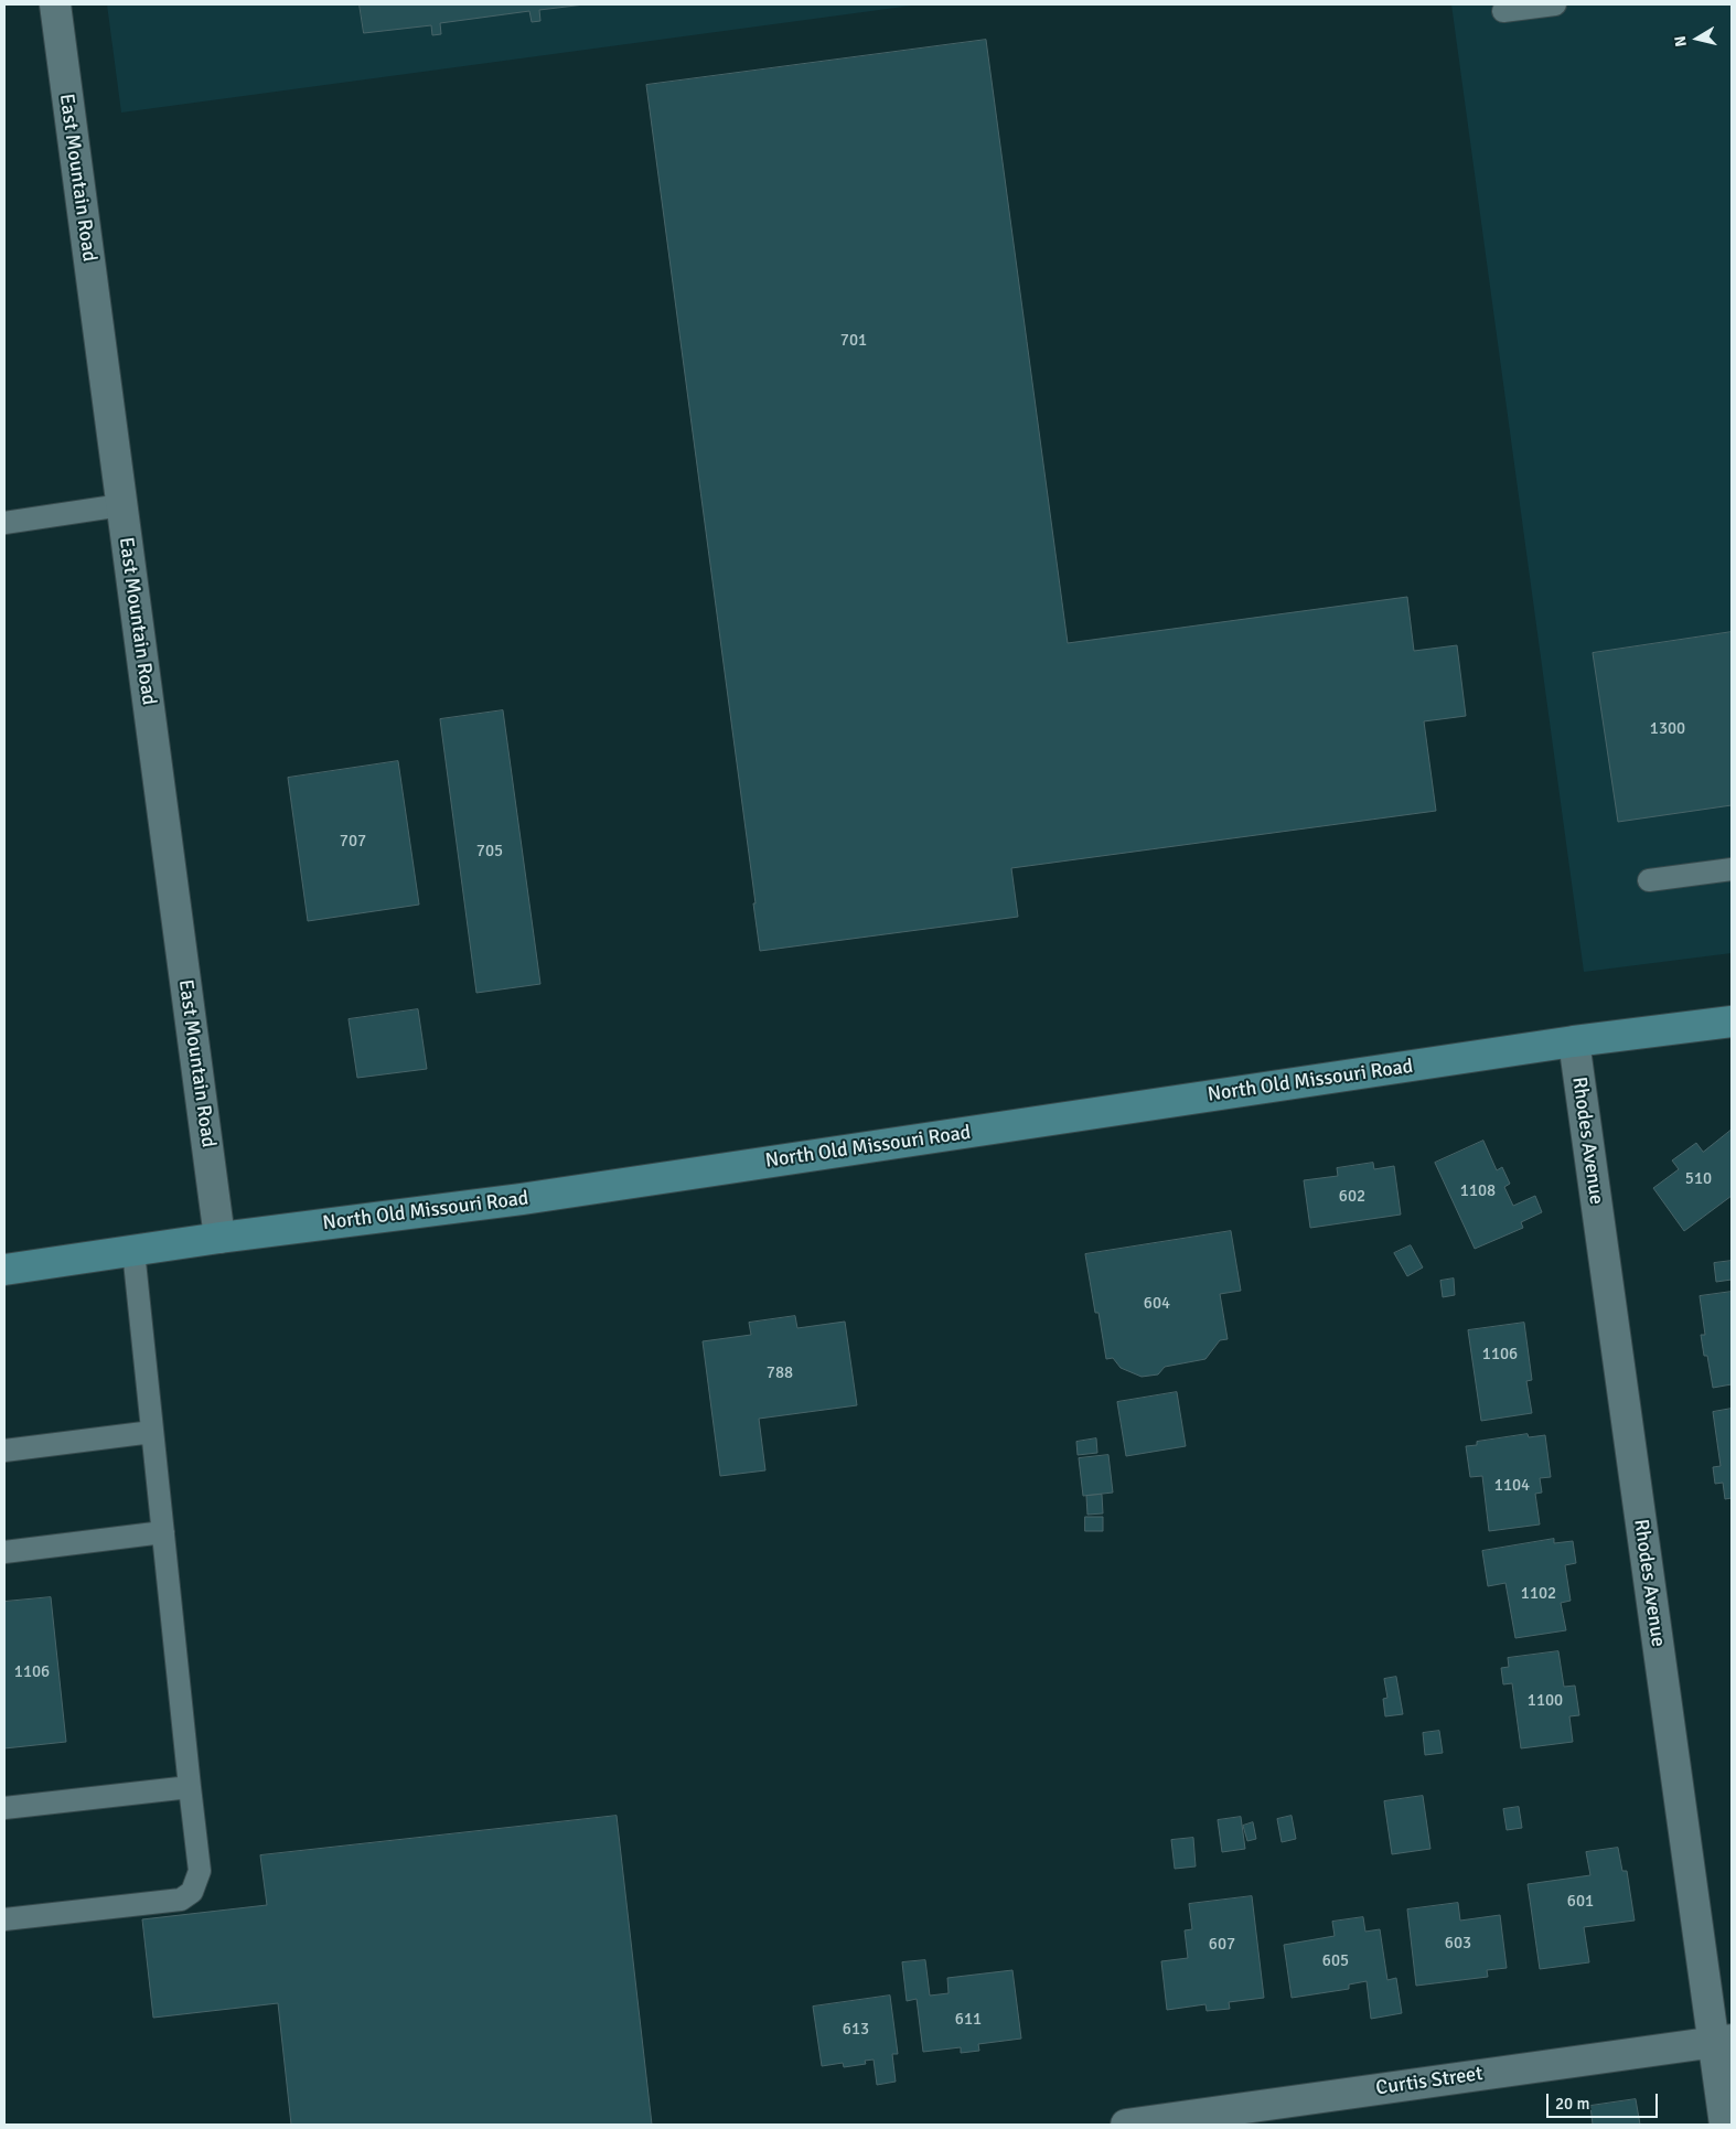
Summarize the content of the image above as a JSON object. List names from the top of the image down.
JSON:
{
  "streets": {
    "main road": ["North Old Missouri Road"],
    "street": ["East Mountain Road", "Rhodes Avenue", "Curtis Street"]
  },
  "crossings": [
    ["East Mountain Road", "North Old Missouri Road"],
    ["North Old Missouri Road", "Rhodes Avenue"],
    ["Rhodes Avenue", "Curtis Street"]
  ],
  "house_numbers": [
    "701",
    "1300",
    "707",
    "705",
    "510",
    "1108",
    "602",
    "604",
    "1106",
    "788",
    "1104",
    "1102",
    "1106",
    "1100",
    "601",
    "603",
    "607",
    "605",
    "611",
    "613"
  ],
  "scale_bar": "20 m",
  "north": "left"
}
